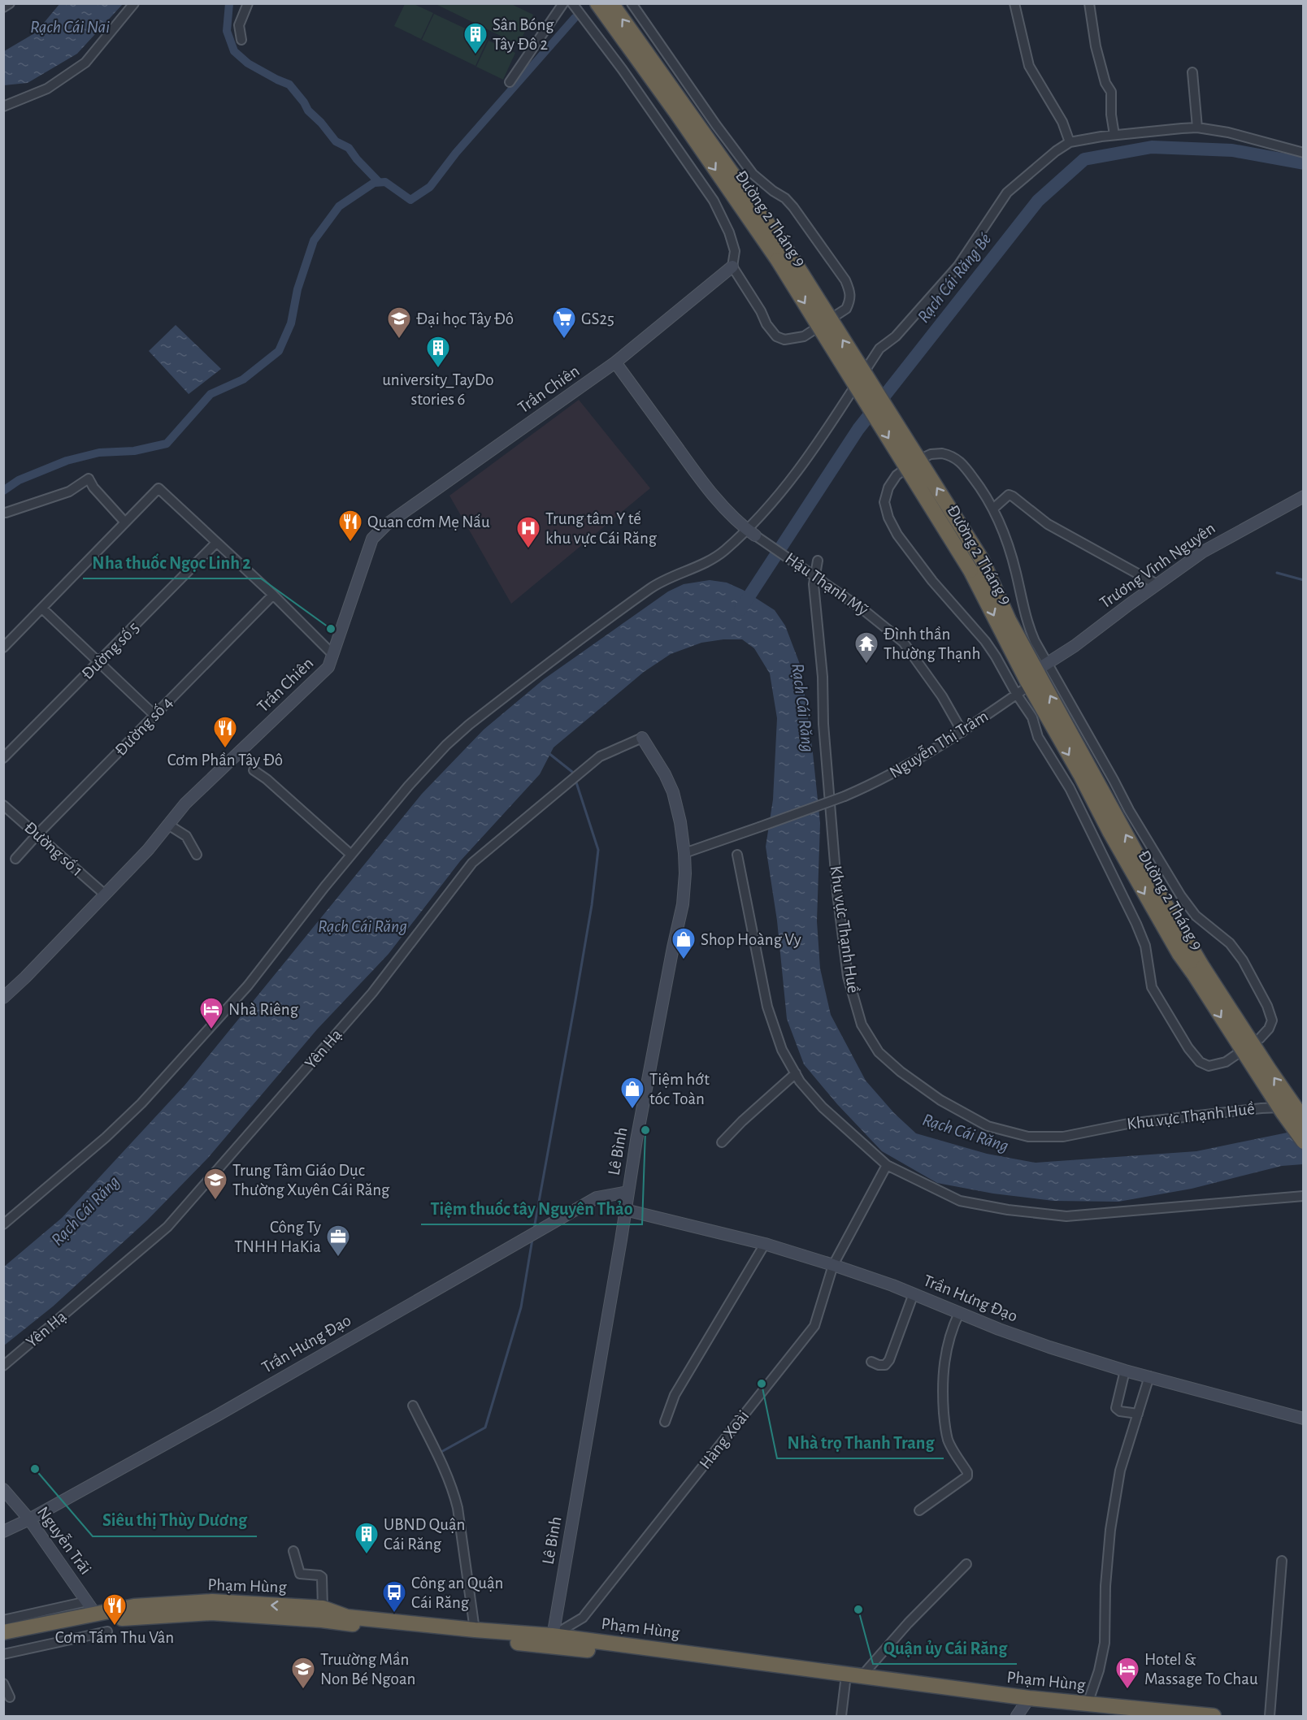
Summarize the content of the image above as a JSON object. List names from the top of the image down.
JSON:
{
  "streets": {
    "highway": ["Đường 2 Tháng 9", "Phạm Hùng"],
    "street": [
      "Trần Chiên",
      "Trương Vĩnh Nguyên",
      "Hậu Thạnh Mỹ",
      "Đường số 5",
      "Đường số 4",
      "Nguyễn Thị Trâm",
      "Đường số 1",
      "Khu vực Thạnh Huề",
      "Yên Hạ",
      "Lê Bình",
      "Trần Hưng Đạo",
      "Hàng Xoài",
      "Nguyễn Trãi"
    ]
  },
  "crossings": [
    ["Đường 2 Tháng 9", "Trương Vĩnh Nguyên"],
    ["Đường 2 Tháng 9", "Nguyễn Thị Trâm"],
    ["Trần Chiên", "Đường số 1"],
    ["Hậu Thạnh Mỹ", "Nguyễn Thị Trâm"],
    ["Hậu Thạnh Mỹ", "Khu vực Thạnh Huề"],
    ["Đường số 4", "Đường số 1"],
    ["Nguyễn Thị Trâm", "Lê Bình"],
    ["Yên Hạ", "Lê Bình"],
    ["Lê Bình", "Trần Hưng Đạo"],
    ["Lê Bình", "Hàng Xoài"],
    ["Lê Bình", "Phạm Hùng"],
    ["Trần Hưng Đạo", "Hàng Xoài"],
    ["Trần Hưng Đạo", "Nguyễn Trãi"],
    ["Hàng Xoài", "Phạm Hùng"],
    ["Nguyễn Trãi", "Phạm Hùng"]
  ],
  "water": ["Rạch Cái Nai", "Rạch Cái Răng Bé", "Rạch Cái Răng"],
  "places": {
    "building": ["Sân Bóng Tây Đô 2", "university_TayDo stories 6", "UBND Quận Cái Răng"],
    "school or university": ["Đại học Tây Đô", "Trung Tâm Giáo Dục Thường Xuyên Cái Răng", "Truường Mần Non Bé Ngoan"],
    "supermarket": ["GS25"],
    "restaurant": ["Quan cơm Mẹ Nấu", "Cơm Phần Tây Đô", "Cơm Tấm Thu Vân"],
    "hospital": ["Trung tâm Y tế khu vực Cái Răng"],
    "other": [
      "Nha thuốc Ngọc Linh 2",
      "Tiệm thuốc tây Nguyên Thảo",
      "Nhà trọ Thanh Trang",
      "Siêu thị Thùy Dương",
      "Quận ủy Cái Răng"
    ],
    "temple": ["Đình thần Thường Thạnh"],
    "shop": ["Shop Hoàng Vy", "Tiệm hớt tóc Toàn"],
    "hotel": ["Nhà Riêng", "Hotel & Massage To Chau"],
    "office": ["Công Ty TNHH HaKia"],
    "bus stop": ["Công an Quận Cái Răng"]
  }
}
